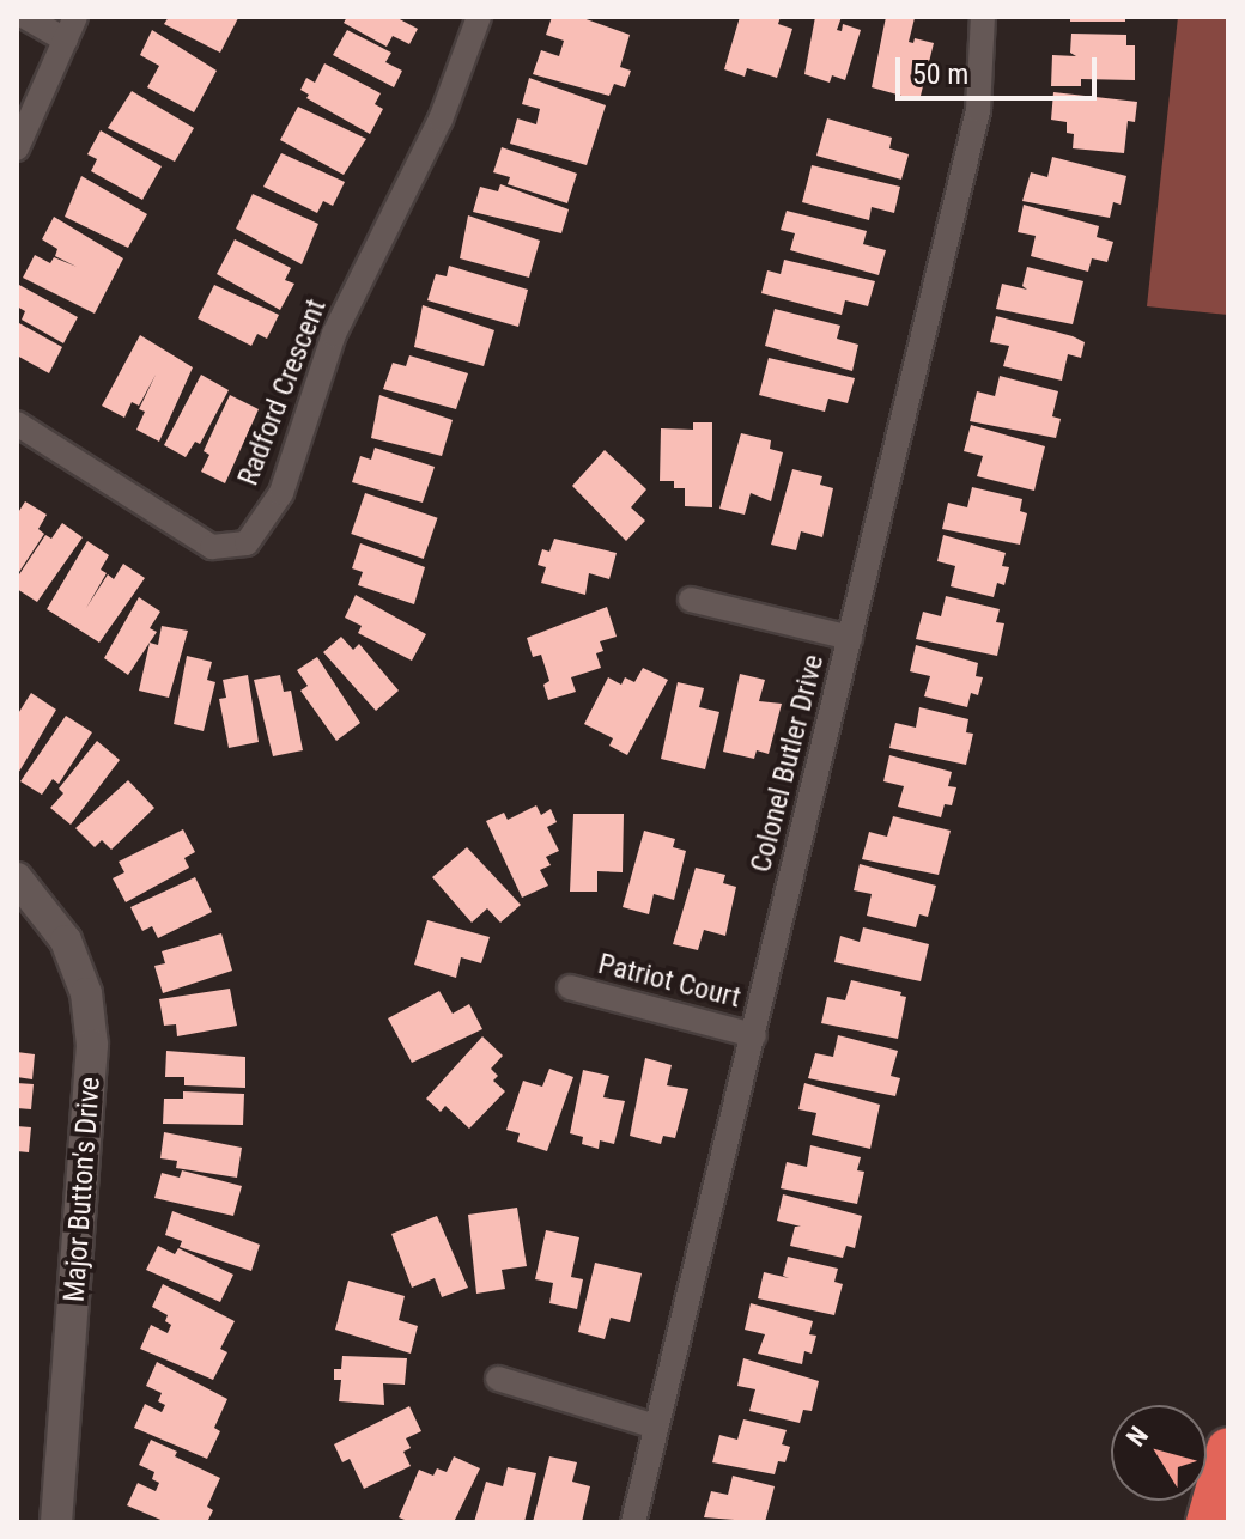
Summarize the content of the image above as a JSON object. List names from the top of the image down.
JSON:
{
  "streets": {
    "street": [
      "Radford Crescent",
      "Colonel Butler Drive",
      "Patriot Court",
      "Major Button's Drive"
    ]
  },
  "crossings": [
    ["Colonel Butler Drive", "Patriot Court"]
  ],
  "scale_bar": "50 m",
  "north": "top left"
}
